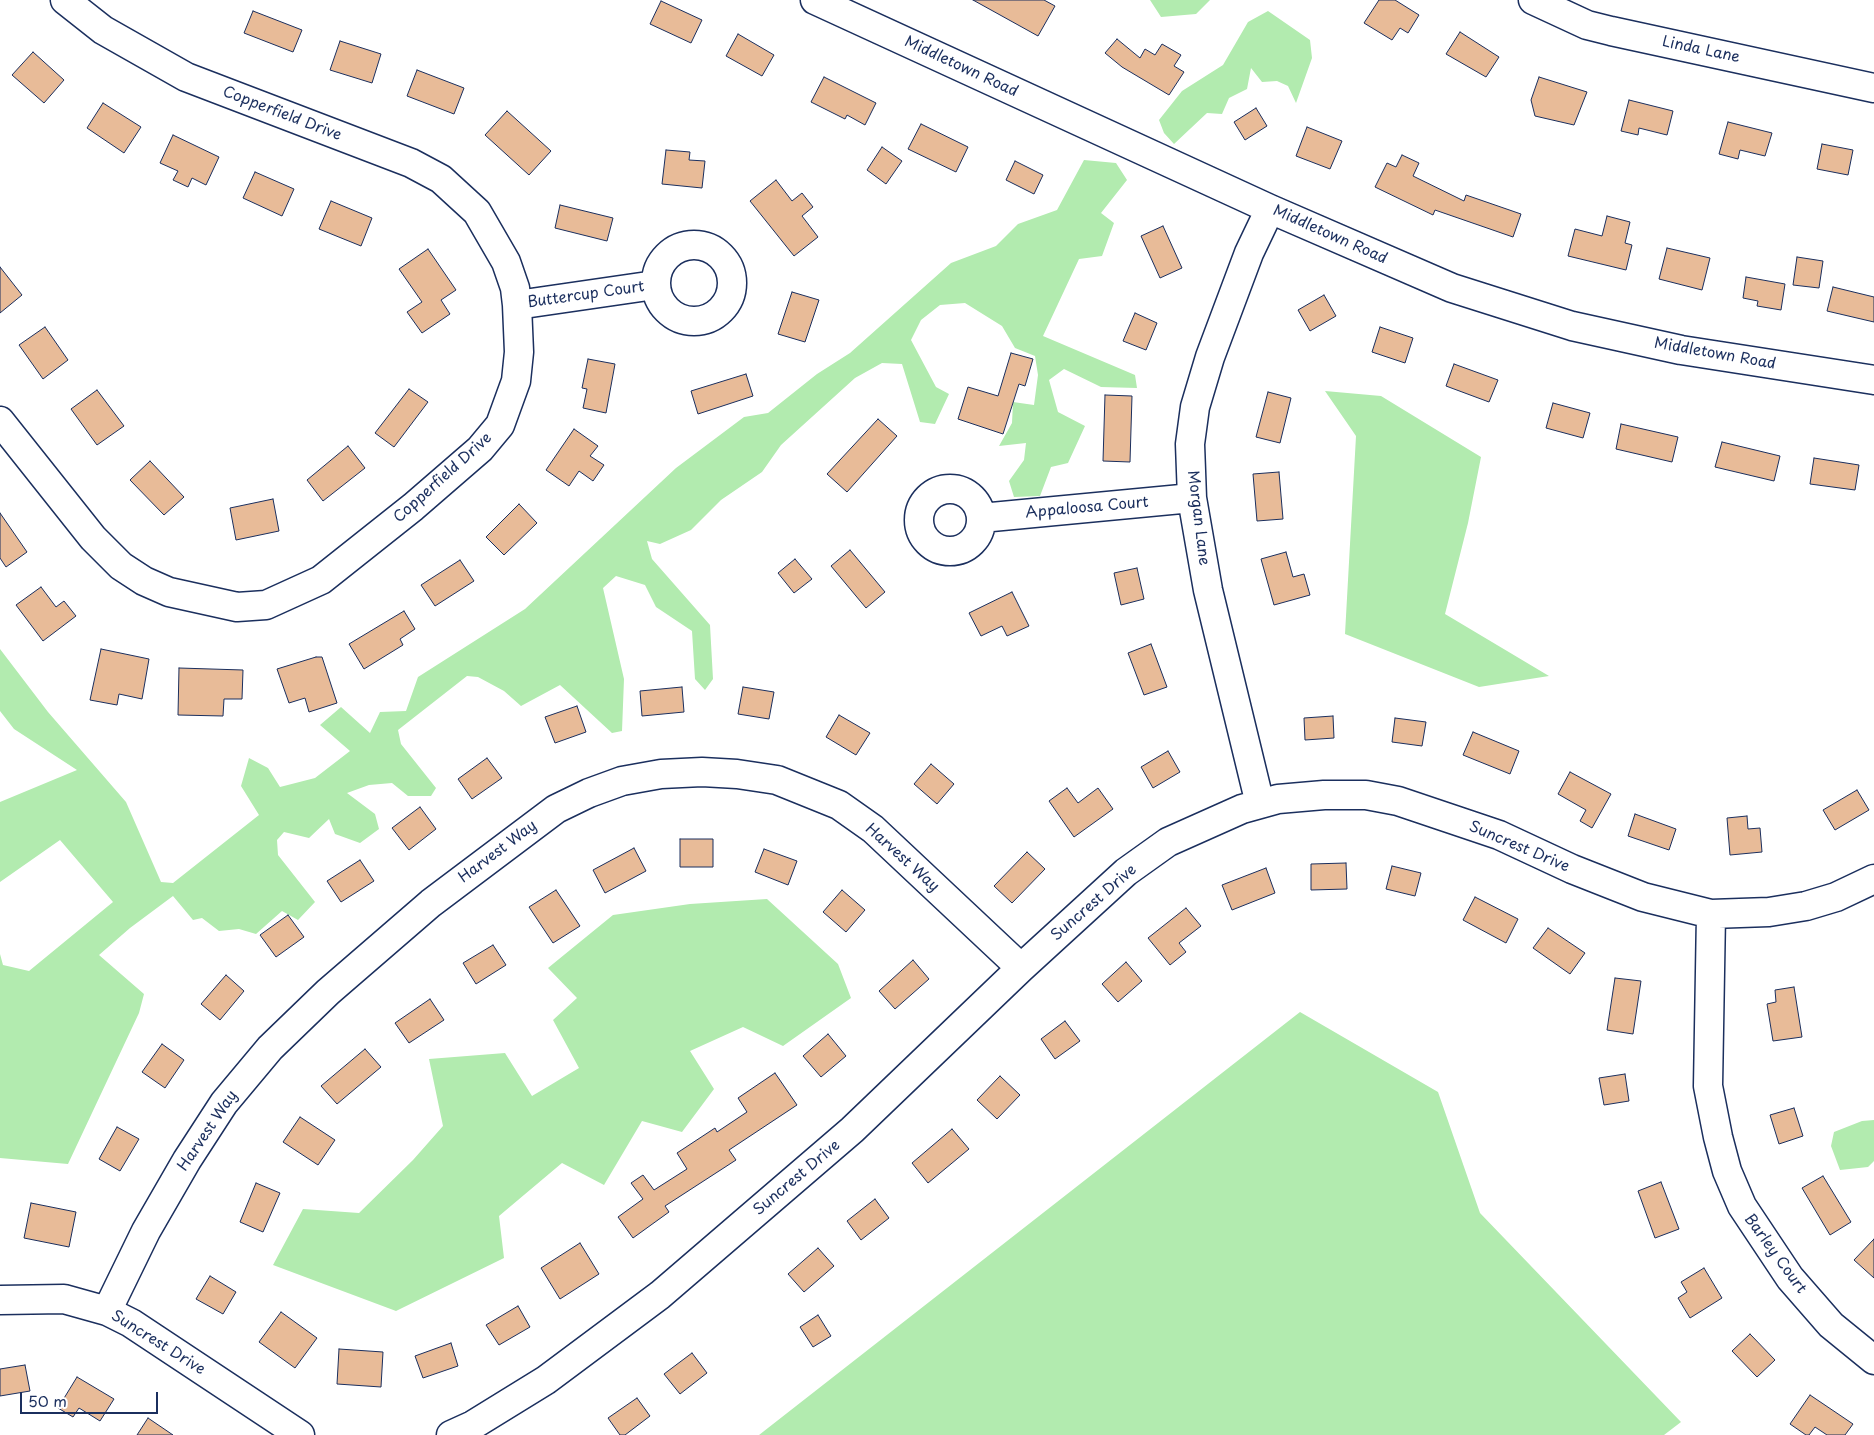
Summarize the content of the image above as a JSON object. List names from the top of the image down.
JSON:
{
  "streets": {
    "street": [
      "Linda Lane",
      "Middletown Road",
      "Copperfield Drive",
      "Buttercup Court",
      "Appaloosa Court",
      "Morgan Lane",
      "Suncrest Drive",
      "Harvest Way",
      "Barley Court"
    ]
  },
  "crossings": [
    ["Middletown Road", "Morgan Lane"],
    ["Copperfield Drive", "Buttercup Court"],
    ["Appaloosa Court", "Morgan Lane"],
    ["Morgan Lane", "Suncrest Drive"],
    ["Suncrest Drive", "Harvest Way"],
    ["Suncrest Drive", "Barley Court"]
  ],
  "scale_bar": "50 m"
}
